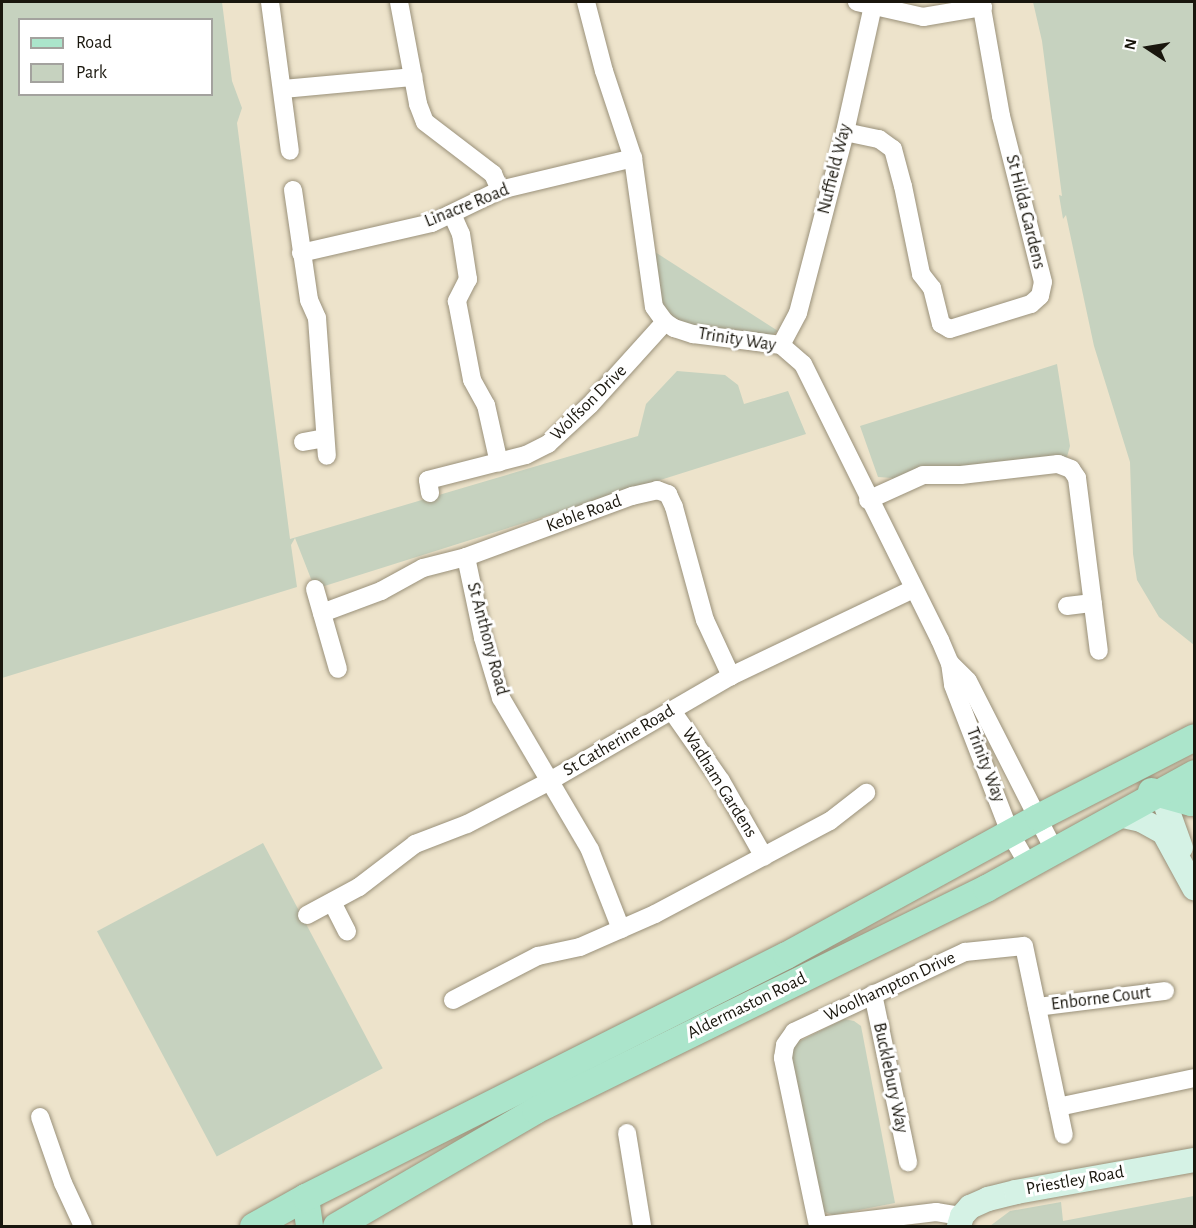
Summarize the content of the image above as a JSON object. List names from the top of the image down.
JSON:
{
  "streets": {
    "main road": ["Aldermaston Road"],
    "street": [
      "Nuffield Way",
      "Linacre Road",
      "St Hilda Gardens",
      "Trinity Way",
      "Wolfson Drive",
      "Keble Road",
      "St Anthony Road",
      "St Catherine Road",
      "Wadham Gardens",
      "Woolhampton Drive",
      "Enborne Court",
      "Bucklebury Way",
      "Priestley Road"
    ]
  },
  "crossings": [
    ["Nuffield Way", "St Hilda Gardens"],
    ["Nuffield Way", "Trinity Way"],
    ["Trinity Way", "Wolfson Drive"],
    ["Trinity Way", "St Catherine Road"],
    ["Trinity Way", "Aldermaston Road"],
    ["Keble Road", "St Anthony Road"],
    ["Keble Road", "St Catherine Road"],
    ["St Anthony Road", "St Catherine Road"],
    ["St Catherine Road", "Wadham Gardens"],
    ["Woolhampton Drive", "Enborne Court"],
    ["Woolhampton Drive", "Bucklebury Way"],
    ["Woolhampton Drive", "Priestley Road"]
  ],
  "legend": ["Road", "Park"],
  "north": "left"
}
